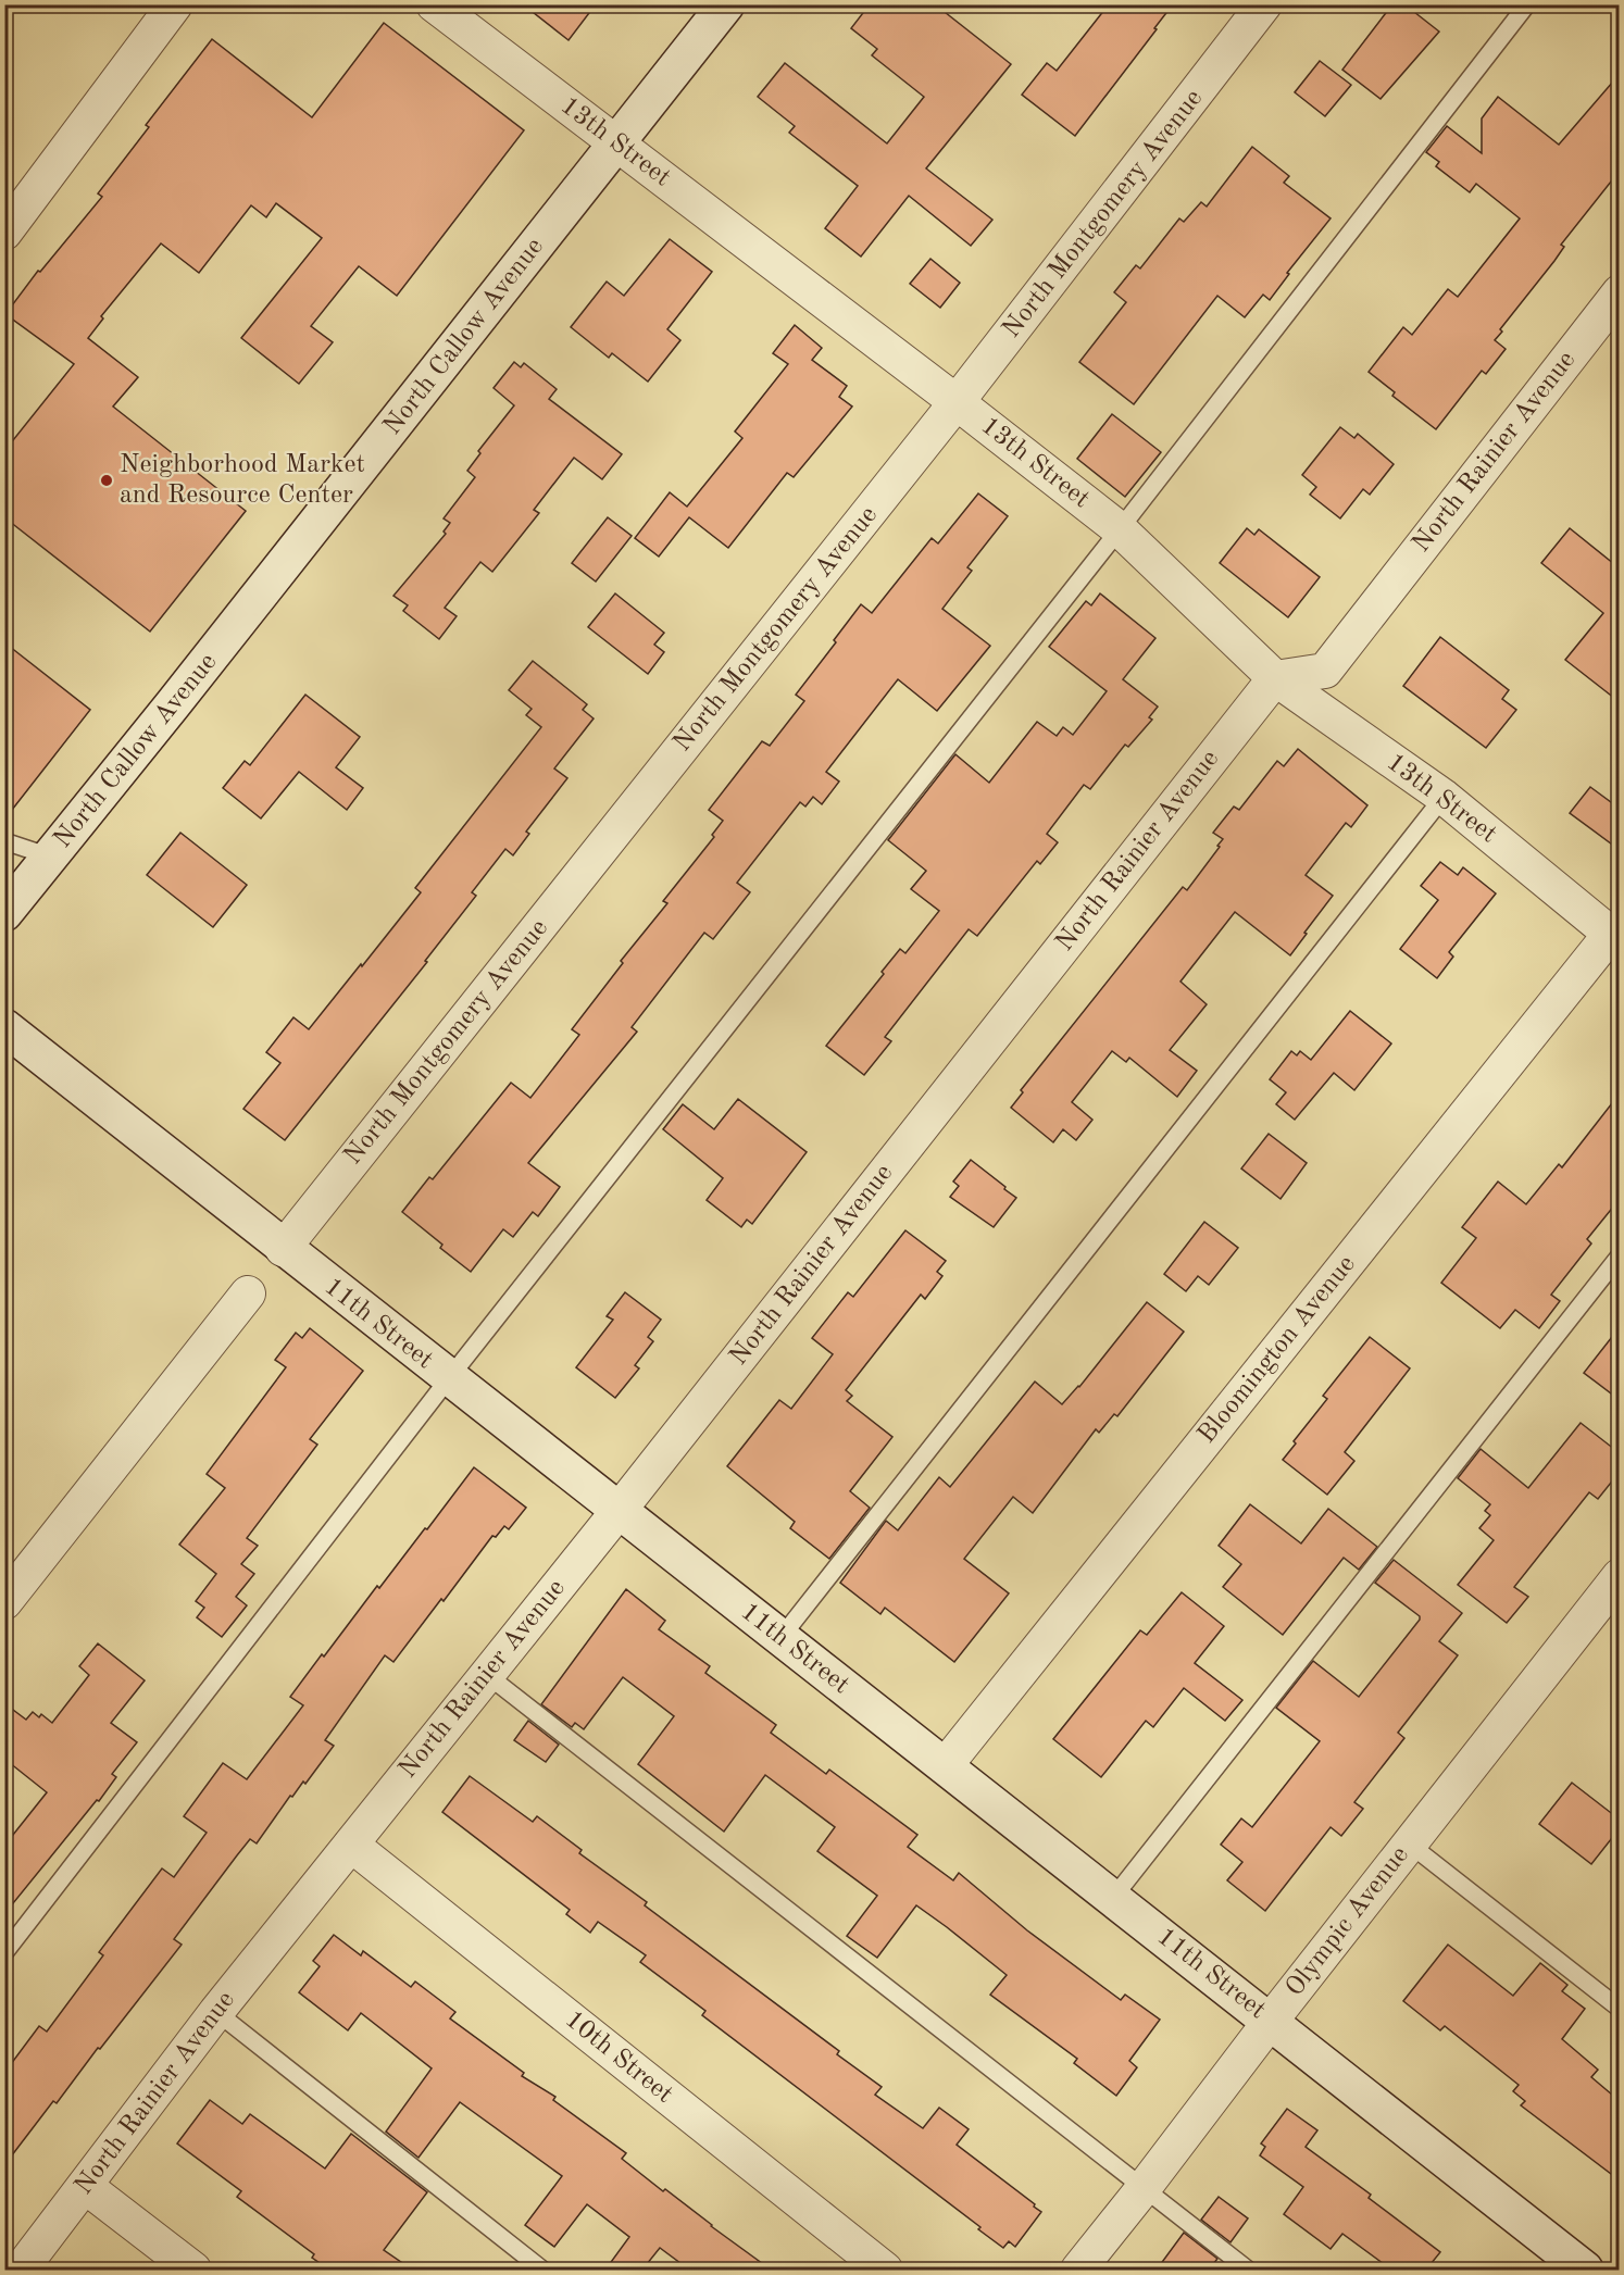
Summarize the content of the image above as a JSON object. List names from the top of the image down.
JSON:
{
  "streets": {
    "main road": ["North Callow Avenue", "11th Street"],
    "street": [
      "13th Street",
      "North Montgomery Avenue",
      "North Rainier Avenue",
      "Bloomington Avenue",
      "Olympic Avenue",
      "10th Street"
    ]
  },
  "crossings": [
    ["13th Street", "North Montgomery Avenue"],
    ["13th Street", "North Callow Avenue"],
    ["13th Street", "North Rainier Avenue"],
    ["13th Street", "Bloomington Avenue"],
    ["North Montgomery Avenue", "11th Street"],
    ["North Rainier Avenue", "11th Street"],
    ["North Rainier Avenue", "10th Street"],
    ["11th Street", "Bloomington Avenue"],
    ["11th Street", "Olympic Avenue"]
  ],
  "places": ["Neighborhood Market and Resource Center"]
}
